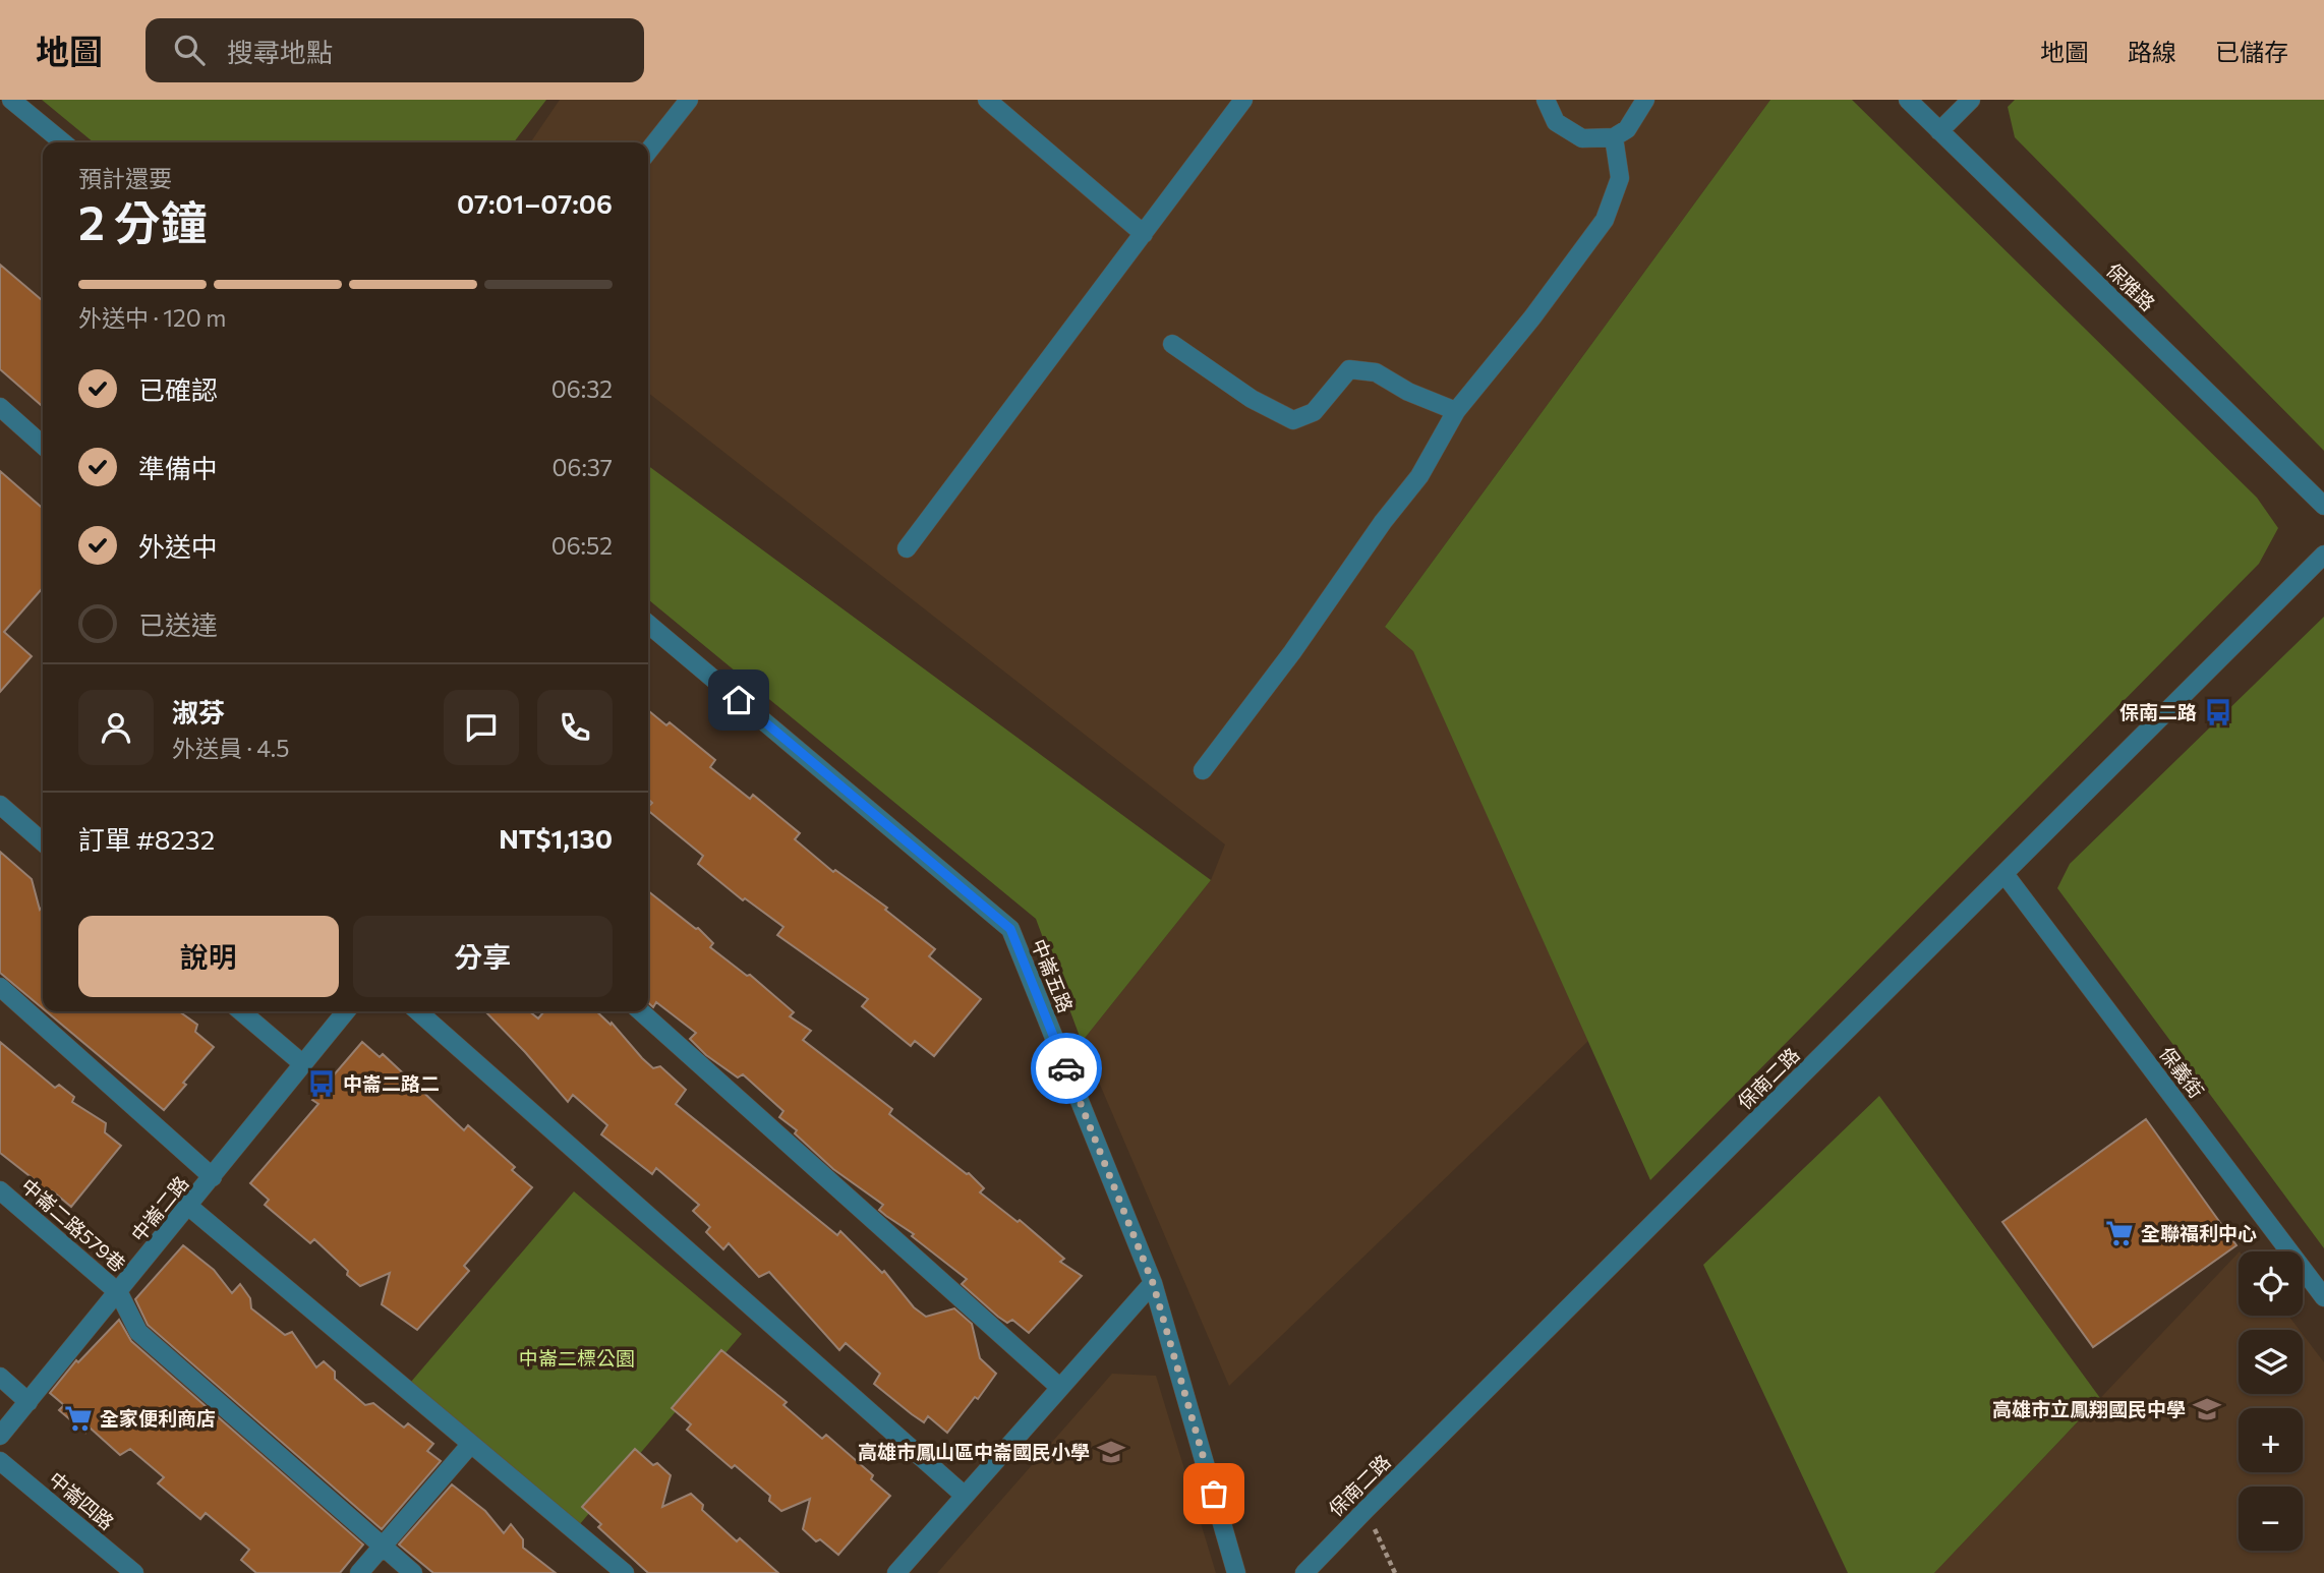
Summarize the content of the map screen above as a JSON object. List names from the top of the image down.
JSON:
{
  "streets": {
    "street": [
      "保雅路",
      "中崙五路",
      "保義街",
      "保南二路",
      "中崙二路",
      "中崙二路579巷",
      "中崙四路"
    ]
  },
  "crossings": [
    ["保義街", "保南二路"],
    ["中崙二路", "中崙二路579巷"]
  ],
  "parks": ["中崙二標公園"],
  "places": {
    "bus stop": ["保南二路", "中崙二路二"],
    "supermarket": ["全聯福利中心", "全家便利商店"],
    "school or university": ["高雄市立鳳翔國民中學", "高雄市鳳山區中崙國民小學"]
  },
  "page": {
    "header": "地圖",
    "search": "搜尋地點",
    "nav": ["地圖", "路線", "已儲存"],
    "heading": ["2 分鐘", "預計還要", "07:01–07:06"],
    "panel": [
      "淑芬",
      "外送員 · 4.5",
      "訂單 #8232",
      "NT$1,130"
    ],
    "bar": "外送中 · 120 m",
    "list": [
      ["已確認", "06:32"],
      ["準備中", "06:37"],
      ["外送中", "06:52"],
      "已送達"
    ],
    "buttons": ["說明", "分享"],
    "map_buttons": ["+", "−"]
  }
}
